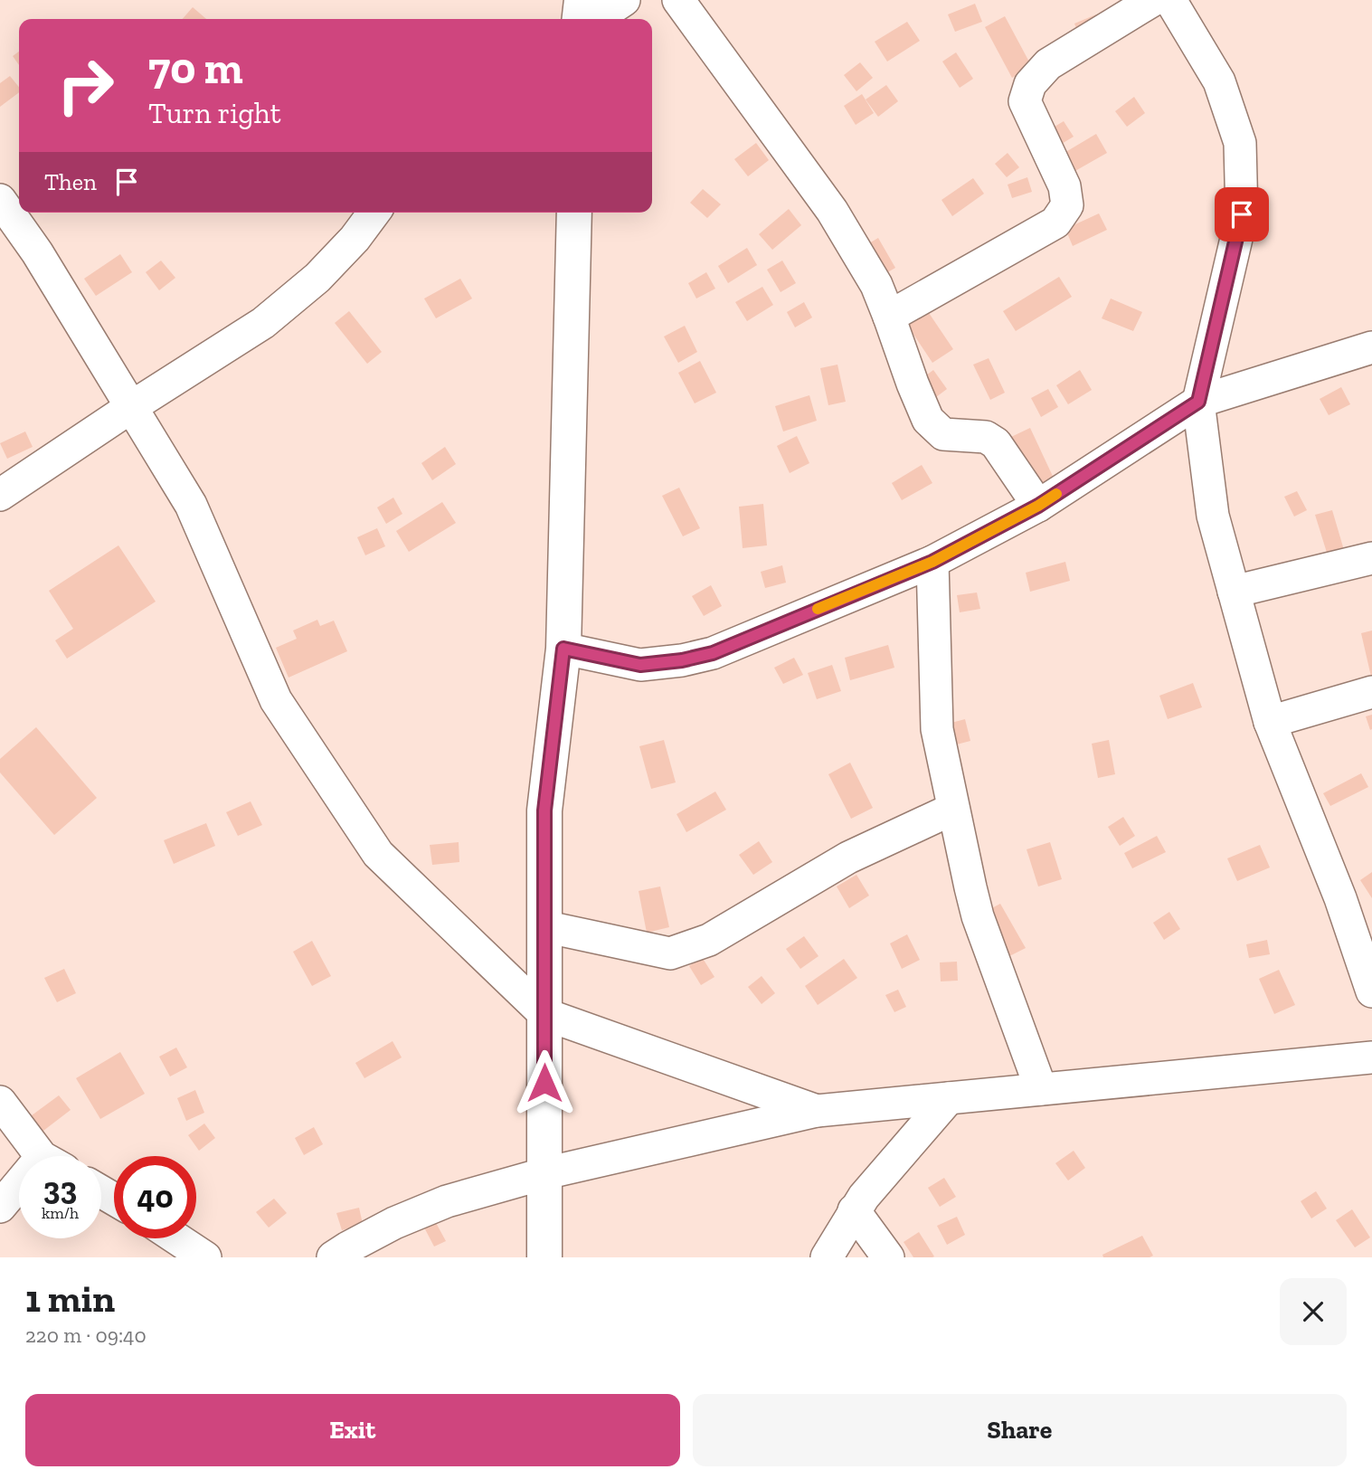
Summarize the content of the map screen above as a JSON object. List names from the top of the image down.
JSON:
{
  "page": {
    "turn": ["70 m", "Turn right"],
    "then": "Then",
    "speed": "33 km/h",
    "limit": "40",
    "heading": ["1 min", "220 m · 09:40"],
    "buttons": ["Exit", "Share"]
  }
}
